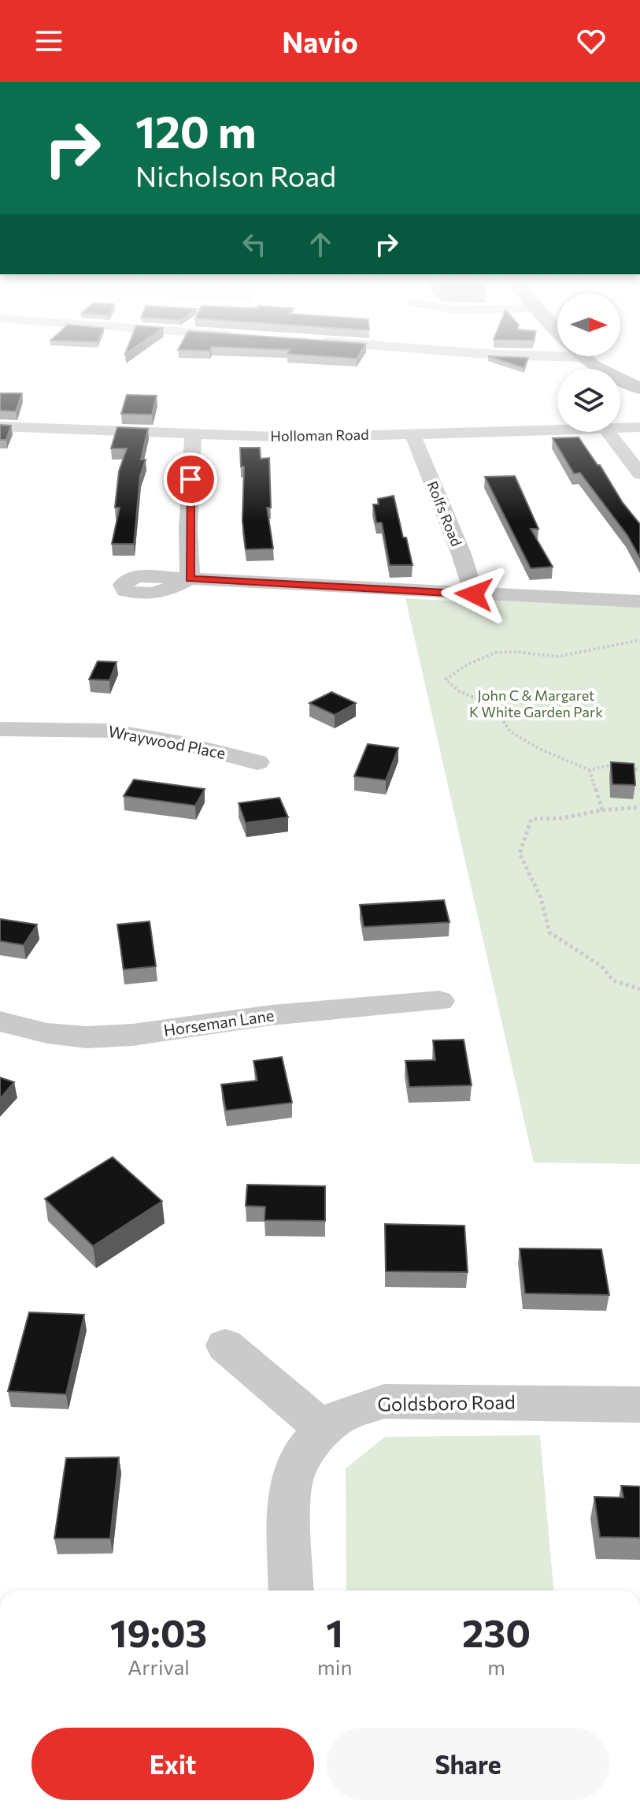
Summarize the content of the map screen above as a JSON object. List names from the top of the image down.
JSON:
{
  "streets": {
    "street": [
      "Holloman Road",
      "Rolfs Road",
      "Wraywood Place",
      "Horseman Lane",
      "Goldsboro Road"
    ]
  },
  "crossings": [
    ["Holloman Road", "Rolfs Road"]
  ],
  "parks": ["John C & Margaret K White Garden Park"],
  "north": "right",
  "page": {
    "header": "Navio",
    "turn": ["120 m", "Nicholson Road"],
    "eta": [
      "19:03",
      "Arrival",
      "1",
      "min",
      "230",
      "m"
    ],
    "buttons": ["Exit", "Share"]
  }
}
